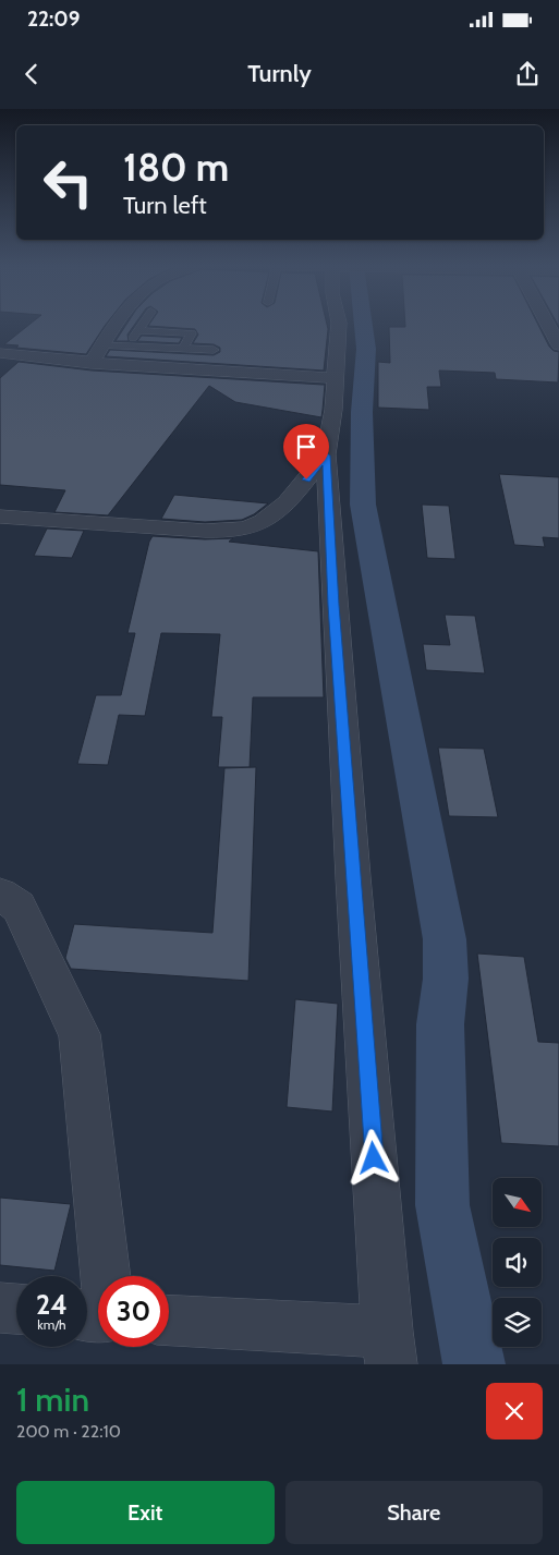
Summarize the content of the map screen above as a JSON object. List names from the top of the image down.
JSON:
{
  "north": "bottom right",
  "page": {
    "status": "22:09",
    "header": "Turnly",
    "turn": ["180 m", "Turn left"],
    "speed": "24 km/h",
    "limit": "30",
    "heading": ["1 min", "200 m · 22:10"],
    "buttons": ["Exit", "Share"]
  }
}
